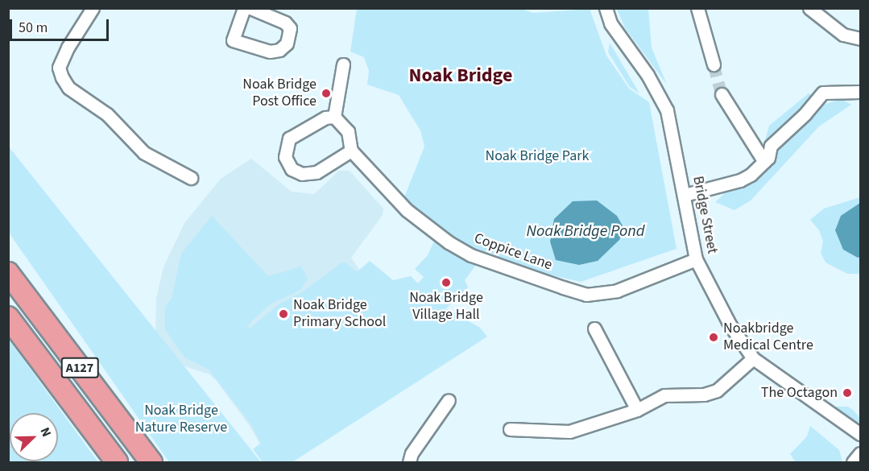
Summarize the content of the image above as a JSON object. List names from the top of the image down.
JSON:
{
  "streets": {
    "highway": ["A127"],
    "street": ["Bridge Street", "Coppice Lane"]
  },
  "crossings": [
    ["Bridge Street", "Coppice Lane"]
  ],
  "districts": ["Noak Bridge"],
  "water": ["Noak Bridge Pond"],
  "parks": ["Noak Bridge Park", "Noak Bridge Nature Reserve"],
  "places": [
    "Noak Bridge Post Office",
    "Noak Bridge Village Hall",
    "Noak Bridge Primary School",
    "Noakbridge Medical Centre",
    "The Octagon"
  ],
  "scale_bar": "50 m",
  "north": "top right"
}
